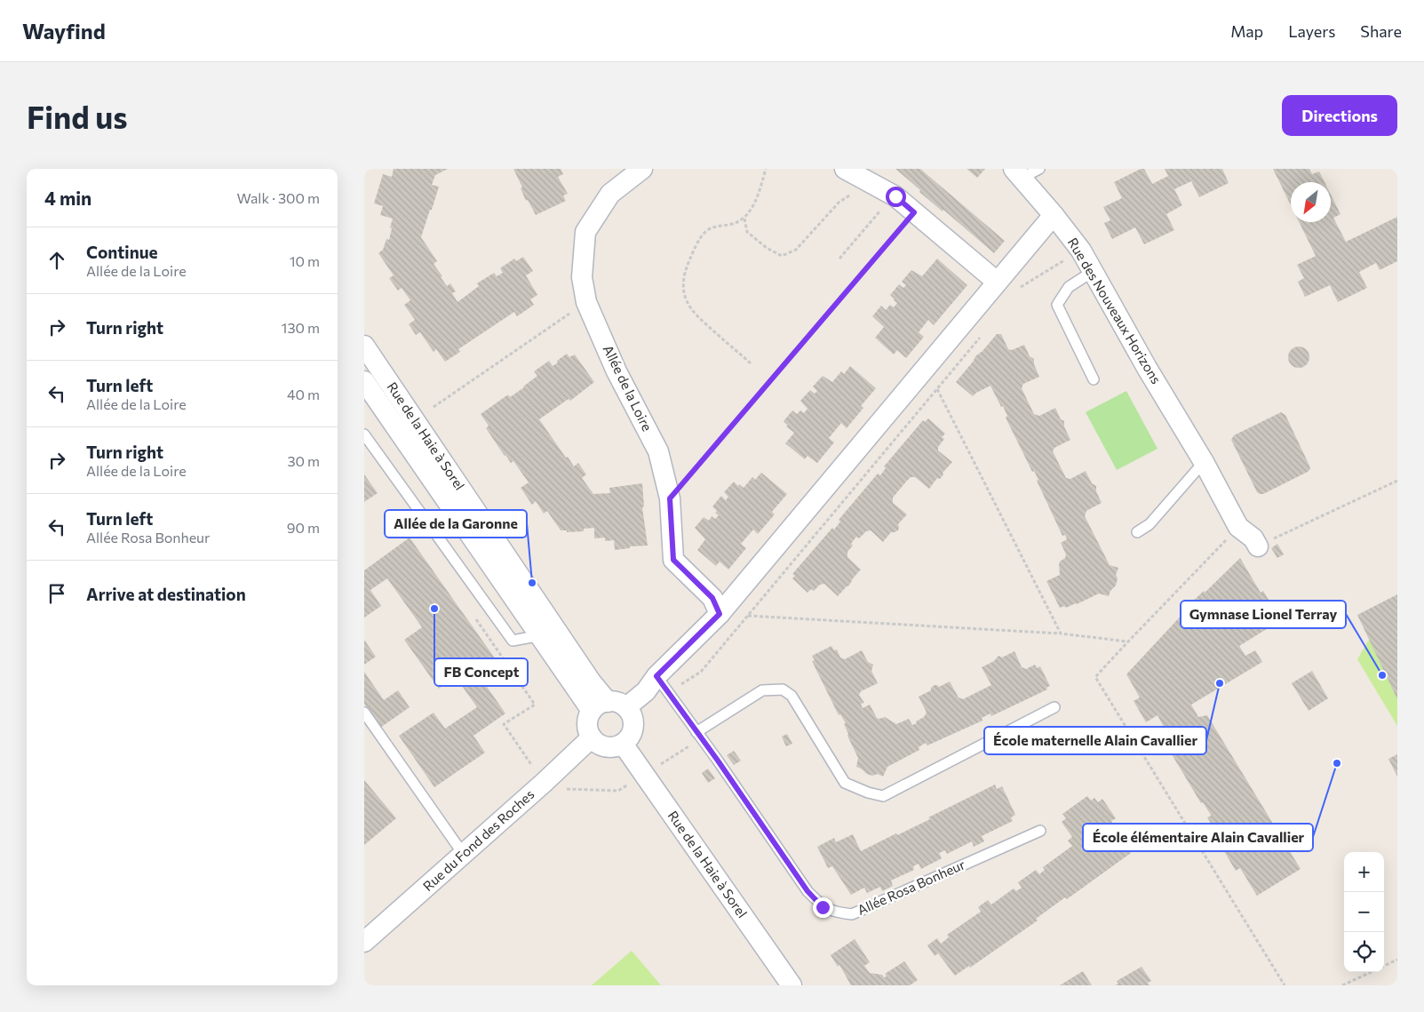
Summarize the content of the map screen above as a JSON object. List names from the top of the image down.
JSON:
{
  "streets": {
    "street": [
      "Rue des Nouveaux Horizons",
      "Allée de la Loire",
      "Rue de la Haie à Sorel",
      "Rue du Fond des Roches"
    ],
    "lane": ["Allée Rosa Bonheur"]
  },
  "crossings": [
    ["Rue de la Haie à Sorel", "Rue du Fond des Roches"]
  ],
  "places": [
    "Allée de la Garonne",
    "FB Concept",
    "Gymnase Lionel Terray",
    "École maternelle Alain Cavallier",
    "École élémentaire Alain Cavallier"
  ],
  "north": "bottom left",
  "page": {
    "header": "Wayfind",
    "nav": ["Map", "Layers", "Share"],
    "buttons": "Directions",
    "title": "Find us",
    "heading": ["4 min", "Walk · 300 m"],
    "list": [
      ["Continue", "Allée de la Loire", "10 m"],
      ["Turn right", "130 m"],
      ["Turn left", "Allée de la Loire", "40 m"],
      ["Turn right", "Allée de la Loire", "30 m"],
      ["Turn left", "Allée Rosa Bonheur", "90 m"],
      "Arrive at destination"
    ],
    "map_buttons": ["+", "−"]
  }
}
